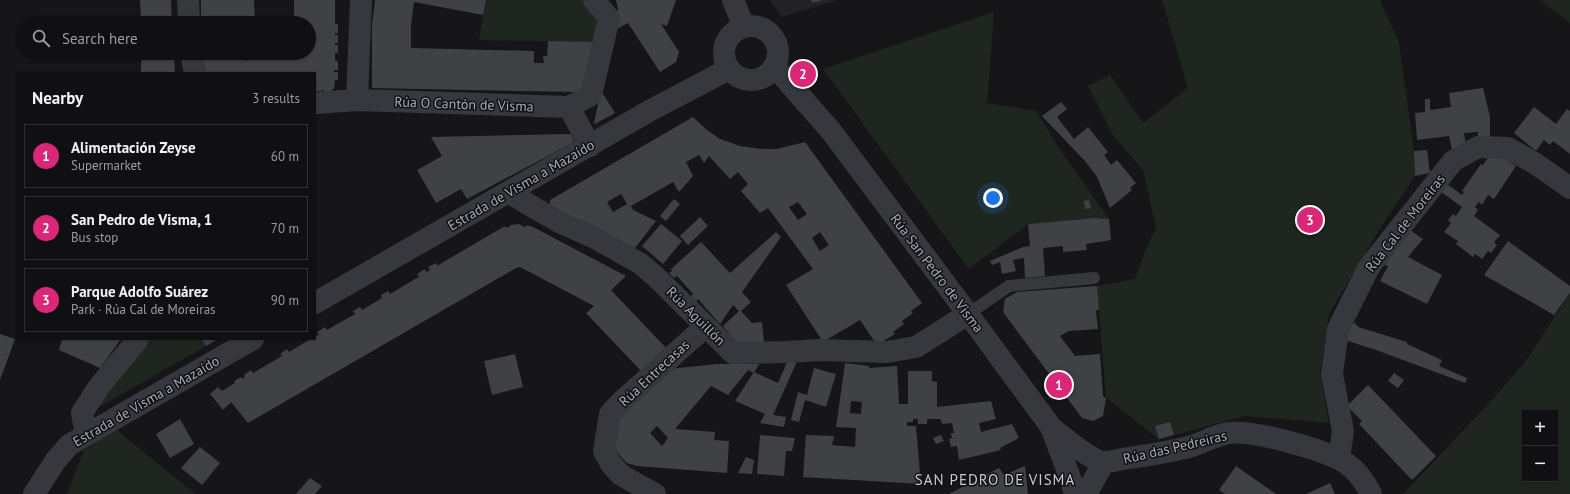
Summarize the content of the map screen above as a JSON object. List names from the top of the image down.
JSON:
{
  "streets": {
    "street": [
      "Rúa O Cantón de Visma",
      "Estrada de Visma a Mazaído",
      "Rúa Cal de Moreiras",
      "Rúa San Pedro de Visma",
      "Rúa Aguillón",
      "Rúa Entrecasas",
      "Rúa das Pedreiras"
    ]
  },
  "crossings": [
    ["Estrada de Visma a Mazaído", "Rúa San Pedro de Visma"],
    ["Estrada de Visma a Mazaído", "Rúa Aguillón"],
    ["Rúa Cal de Moreiras", "Rúa das Pedreiras"],
    ["Rúa San Pedro de Visma", "Rúa Aguillón"],
    ["Rúa San Pedro de Visma", "Rúa das Pedreiras"],
    ["Rúa Aguillón", "Rúa Entrecasas"]
  ],
  "districts": ["SAN PEDRO DE VISMA"],
  "page": {
    "search": "Search here",
    "pins": ["2", "3", "1"],
    "heading": ["Nearby", "3 results"],
    "list": [
      {
        "mark": "1",
        "name": "Alimentación Zeyse",
        "note": "Supermarket",
        "value": "60 m"
      },
      {
        "mark": "2",
        "name": "San Pedro de Visma, 1",
        "note": "Bus stop",
        "value": "70 m"
      },
      {
        "mark": "3",
        "name": "Parque Adolfo Suárez",
        "note": "Park · Rúa Cal de Moreiras",
        "value": "90 m"
      }
    ],
    "map_buttons": ["+", "−"]
  }
}
